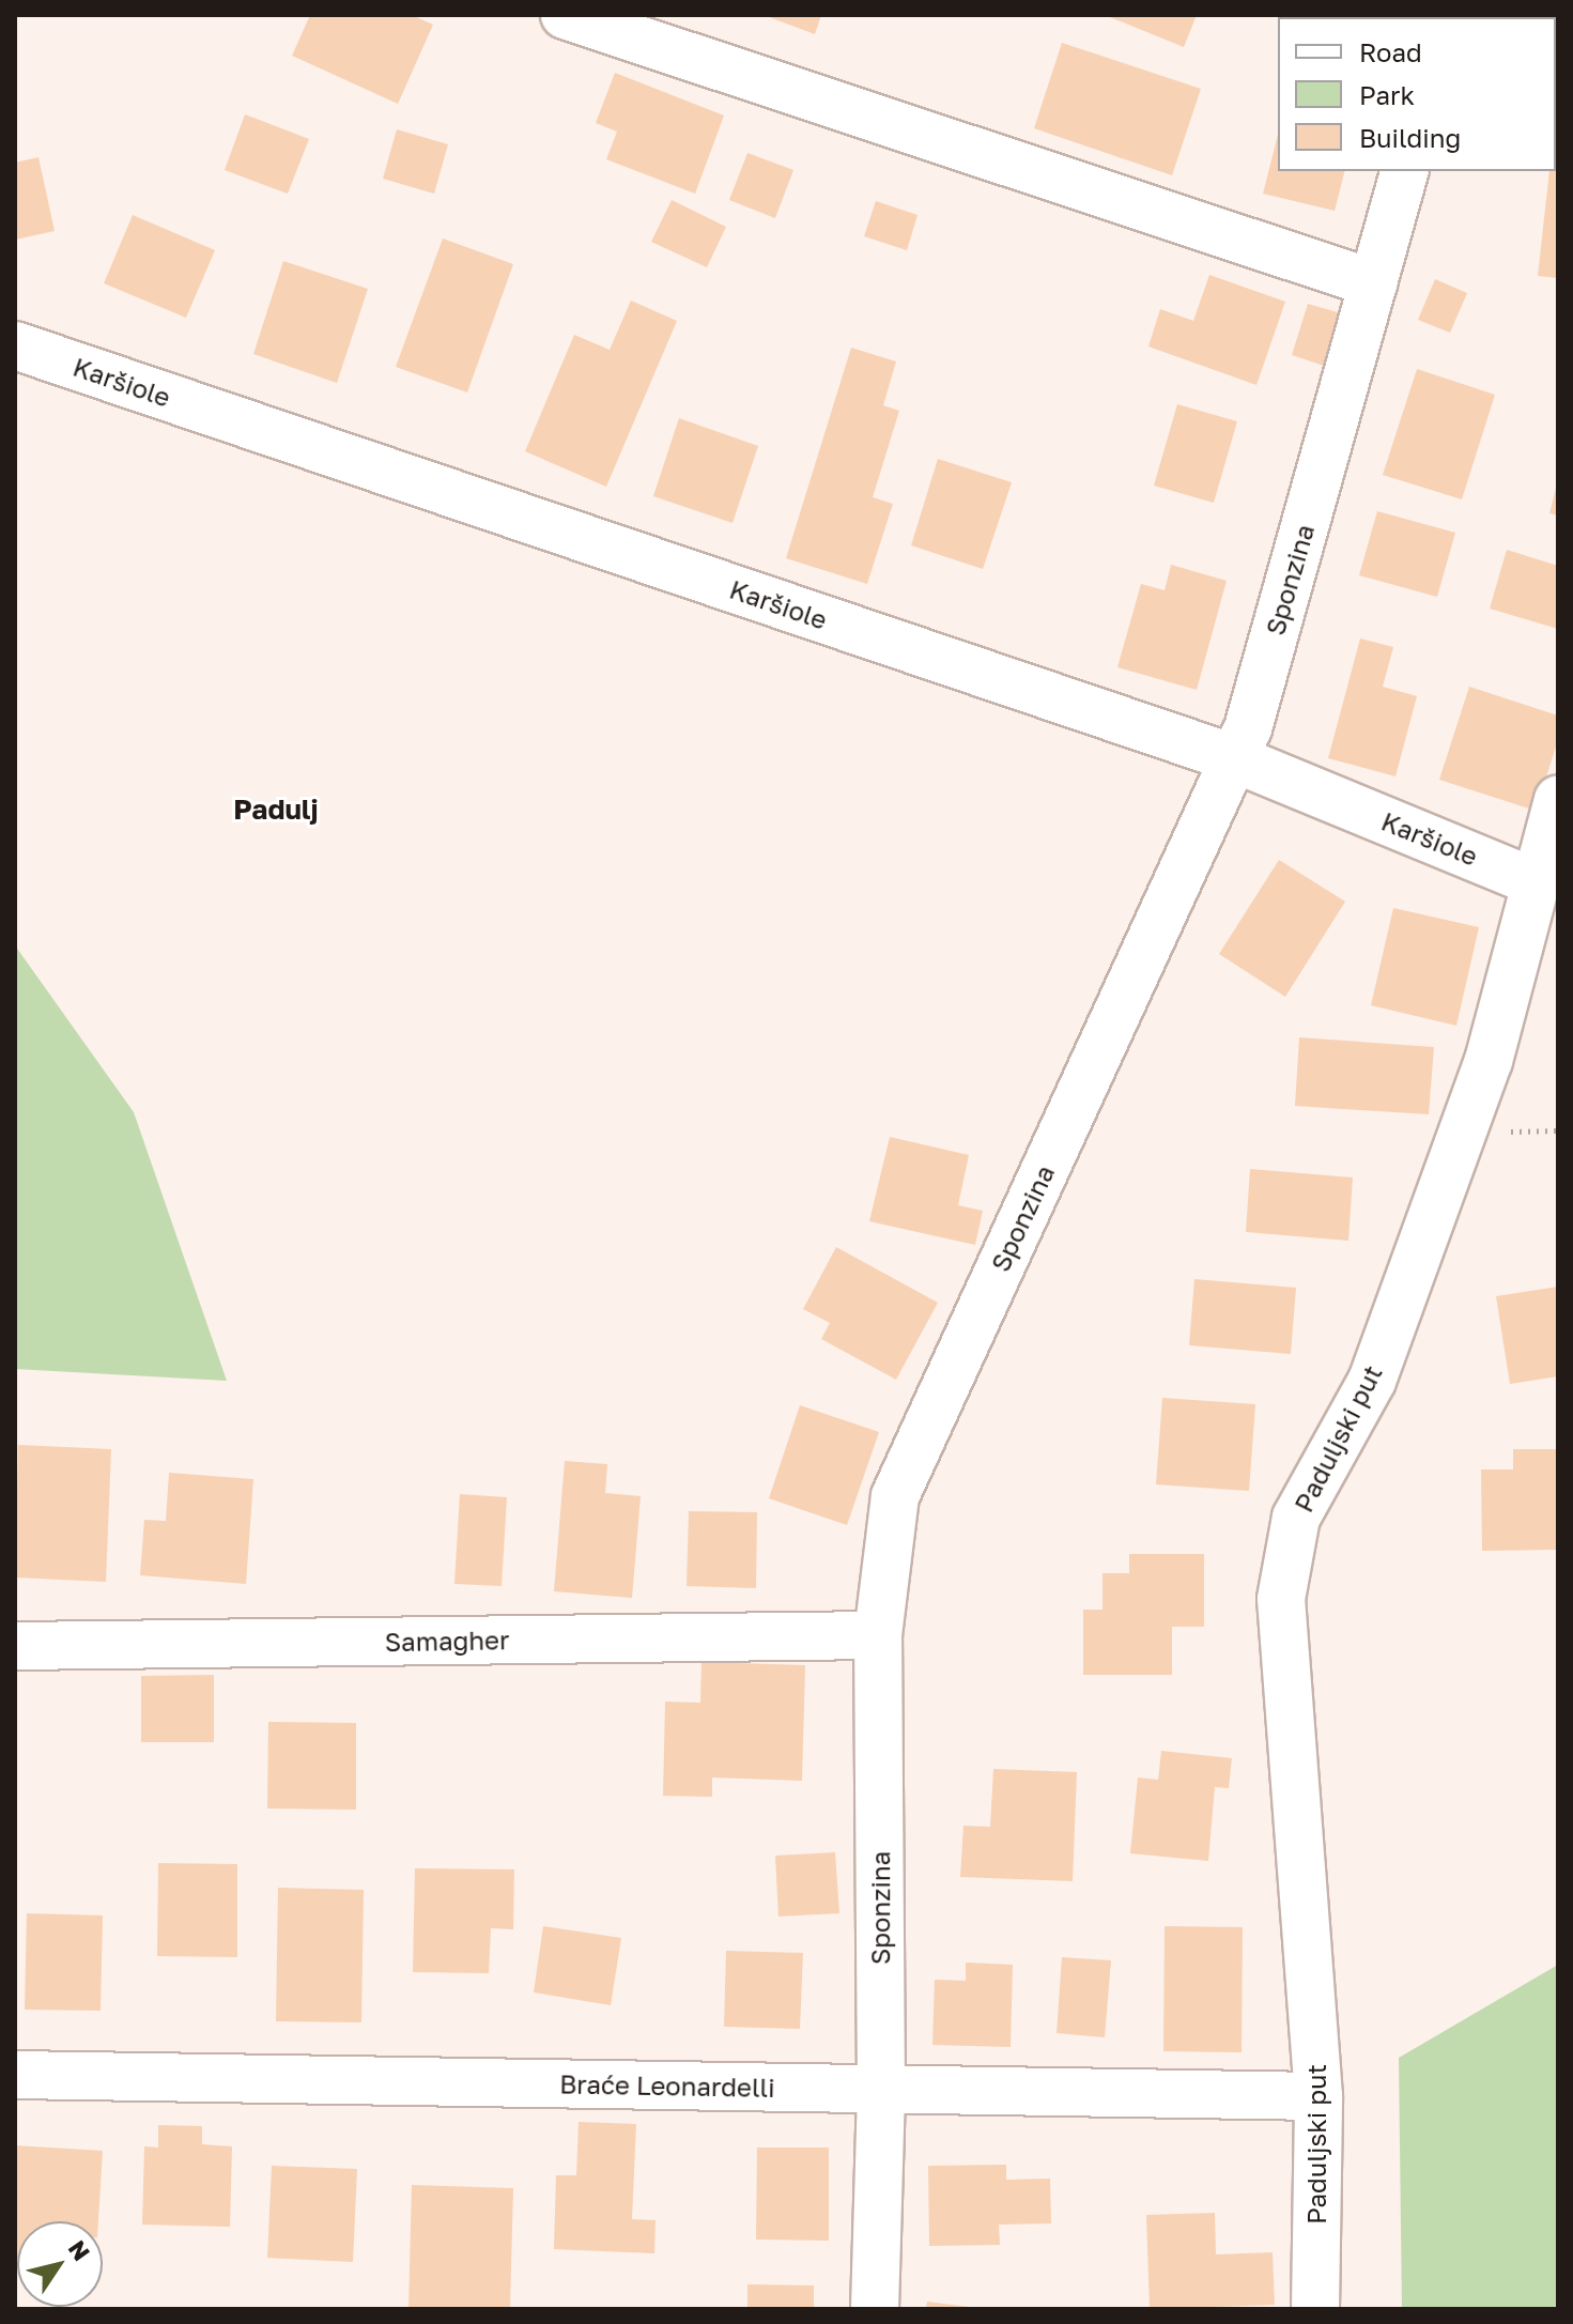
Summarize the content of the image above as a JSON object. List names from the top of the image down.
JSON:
{
  "streets": {
    "street": [
      "Karšiole",
      "Sponzina",
      "Paduljski put",
      "Samagher",
      "Braće Leonardelli"
    ]
  },
  "crossings": [
    ["Karšiole", "Sponzina"],
    ["Karšiole", "Paduljski put"],
    ["Sponzina", "Samagher"],
    ["Sponzina", "Braće Leonardelli"],
    ["Paduljski put", "Braće Leonardelli"]
  ],
  "districts": ["Padulj"],
  "legend": ["Road", "Park", "Building"],
  "north": "top right"
}
